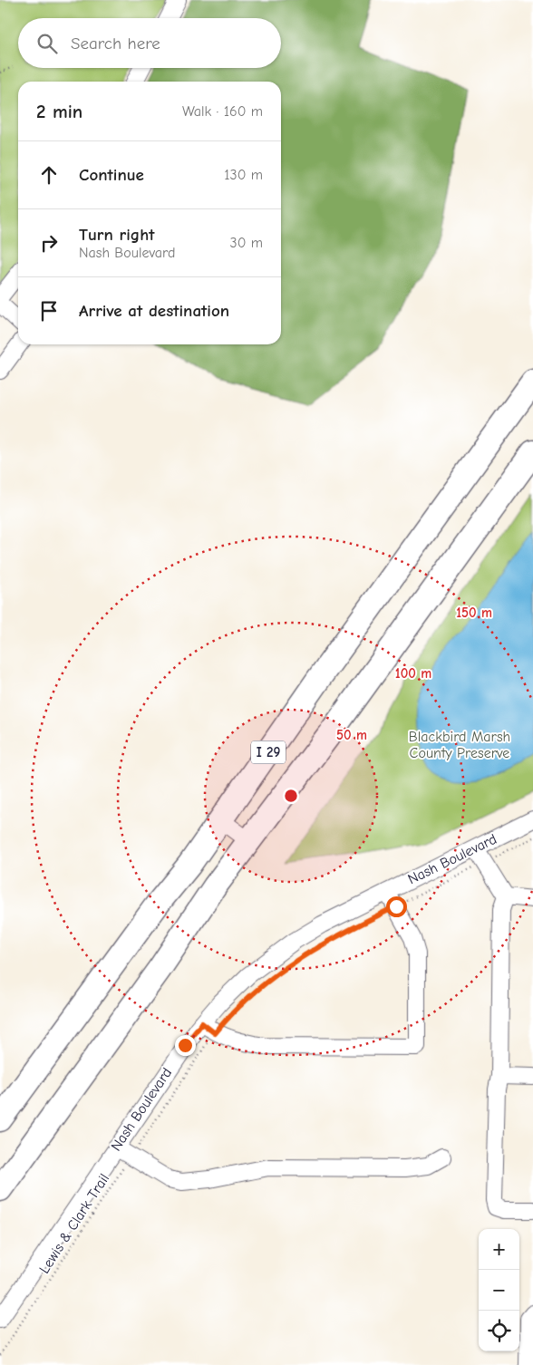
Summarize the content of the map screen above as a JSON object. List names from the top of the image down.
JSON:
{
  "streets": {
    "highway": ["I 29"],
    "street": ["Nash Boulevard"],
    "path": ["Lewis & Clark Trail"]
  },
  "parks": ["Blackbird Marsh County Preserve"],
  "page": {
    "search": "Search here",
    "heading": ["2 min", "Walk · 160 m"],
    "list": [
      ["Continue", "130 m"],
      ["Turn right", "Nash Boulevard", "30 m"],
      "Arrive at destination"
    ],
    "map_buttons": ["+", "−"]
  },
  "rings": ["150 m", "100 m", "50 m"]
}
